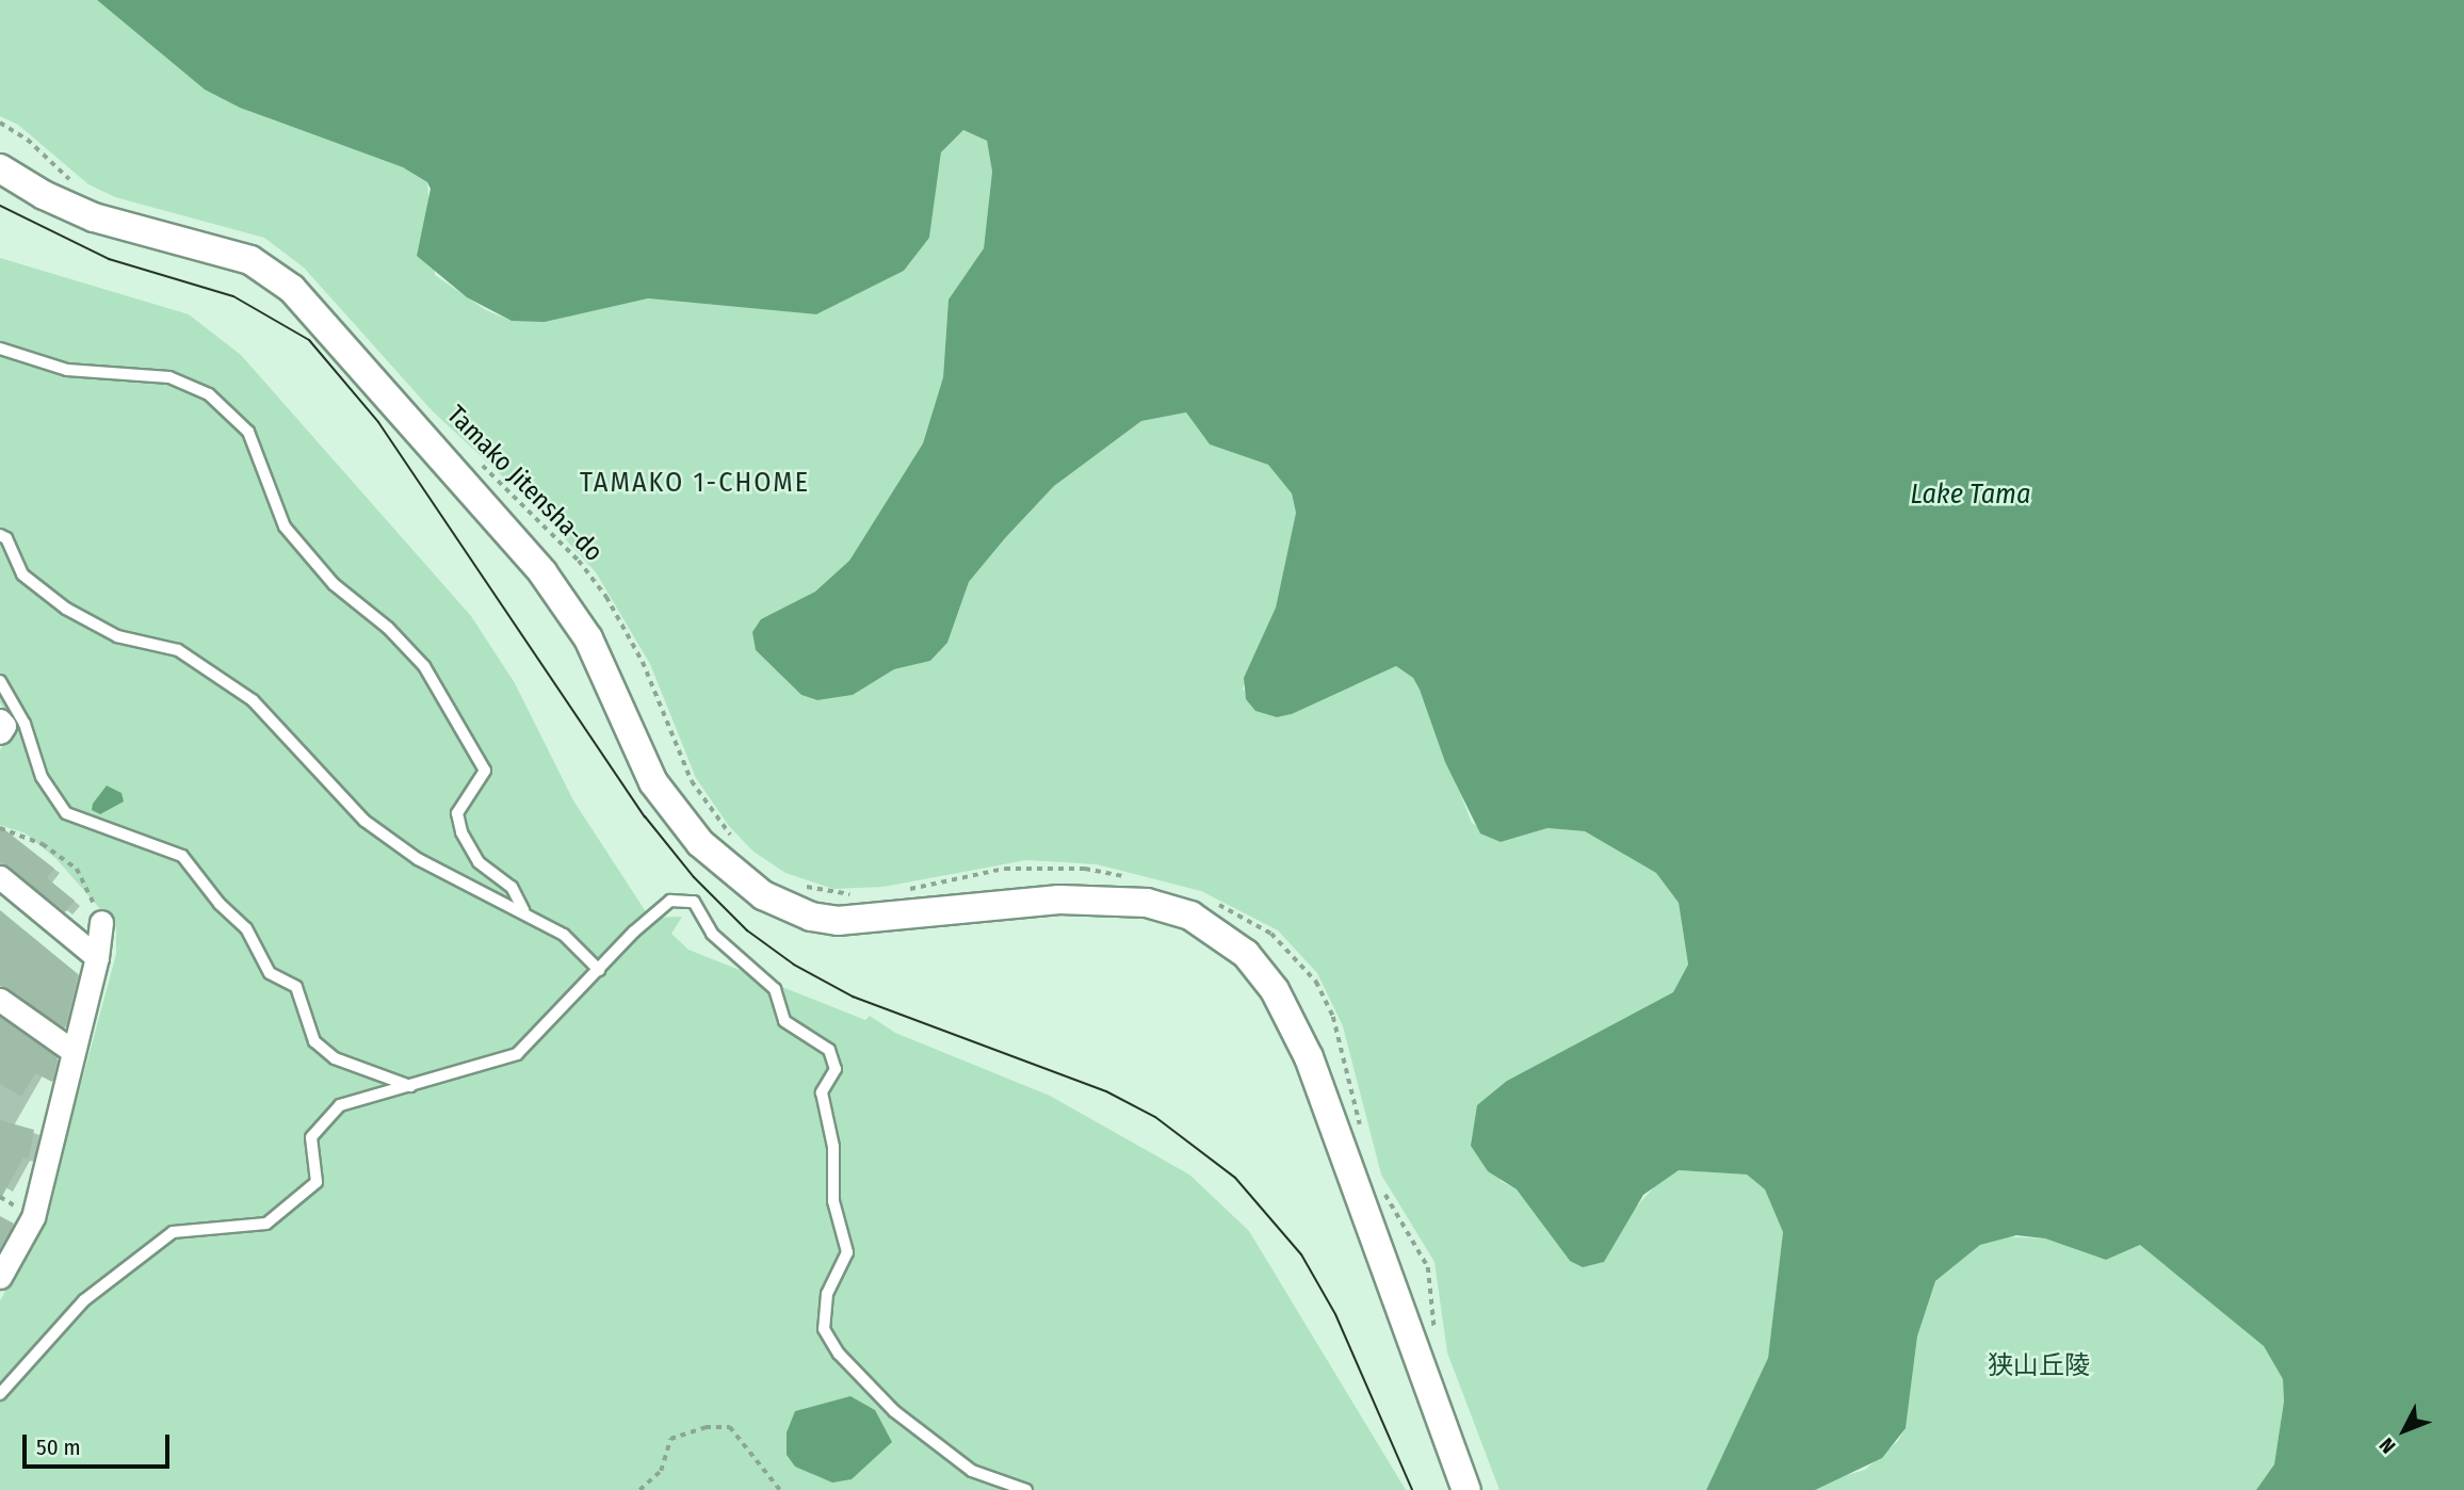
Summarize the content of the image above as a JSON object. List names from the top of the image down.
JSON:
{
  "streets": {
    "path": ["Tamako Jitensha-do"]
  },
  "districts": ["TAMAKO 1-CHOME"],
  "water": ["Lake Tama"],
  "parks": ["狭山丘陵"],
  "scale_bar": "50 m",
  "north": "bottom left"
}
